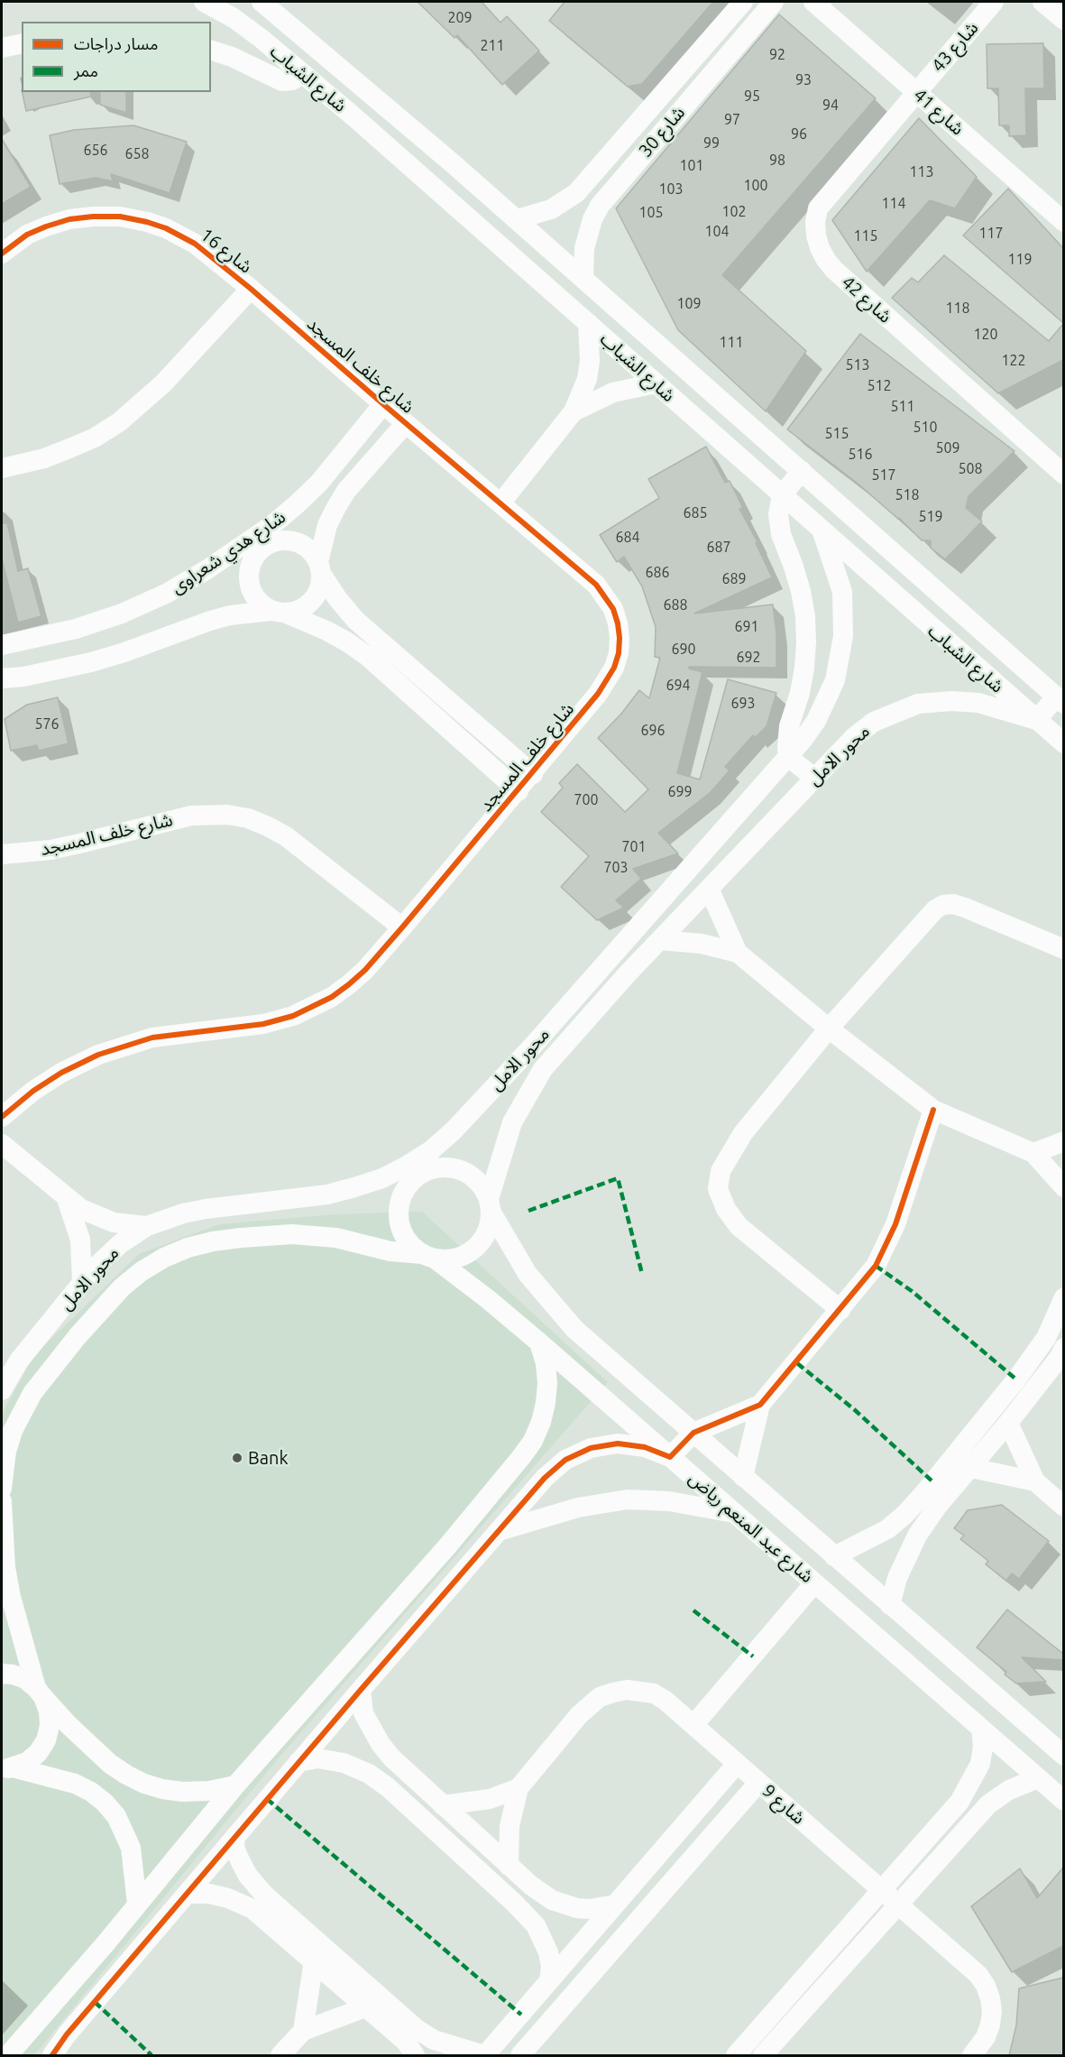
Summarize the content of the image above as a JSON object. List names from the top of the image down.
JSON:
{
  "streets": {
    "street": [
      "شارع 43",
      "شارع الشباب",
      "شارع 41",
      "شارع 30",
      "شارع 16",
      "شارع 42",
      "شارع خلف المسجد",
      "شارع هدي شعراوى",
      "محور الامل",
      "شارع عبد المنعم رياض",
      "شارع 9"
    ]
  },
  "crossings": [
    ["شارع 43", "شارع 41"],
    ["شارع 43", "شارع 42"],
    ["شارع الشباب", "شارع 30"],
    ["شارع الشباب", "محور الامل"],
    ["شارع 41", "شارع 42"],
    ["شارع 16", "شارع خلف المسجد"],
    ["شارع خلف المسجد", "شارع هدي شعراوى"],
    ["محور الامل", "شارع عبد المنعم رياض"]
  ],
  "places": ["Bank"],
  "house_numbers": [
    "209",
    "211",
    "92",
    "93",
    "95",
    "94",
    "97",
    "96",
    "99",
    "656",
    "658",
    "98",
    "101",
    "113",
    "100",
    "103",
    "114",
    "102",
    "105",
    "104",
    "117",
    "115",
    "119",
    "109",
    "118",
    "120",
    "111",
    "122",
    "513",
    "512",
    "511",
    "510",
    "515",
    "509",
    "516",
    "508",
    "517",
    "518",
    "685",
    "519",
    "684",
    "687",
    "686",
    "689",
    "688",
    "691",
    "690",
    "692",
    "694",
    "693",
    "576",
    "696",
    "699",
    "700",
    "701",
    "703"
  ],
  "legend": ["مسار دراجات", "ممر"]
}
